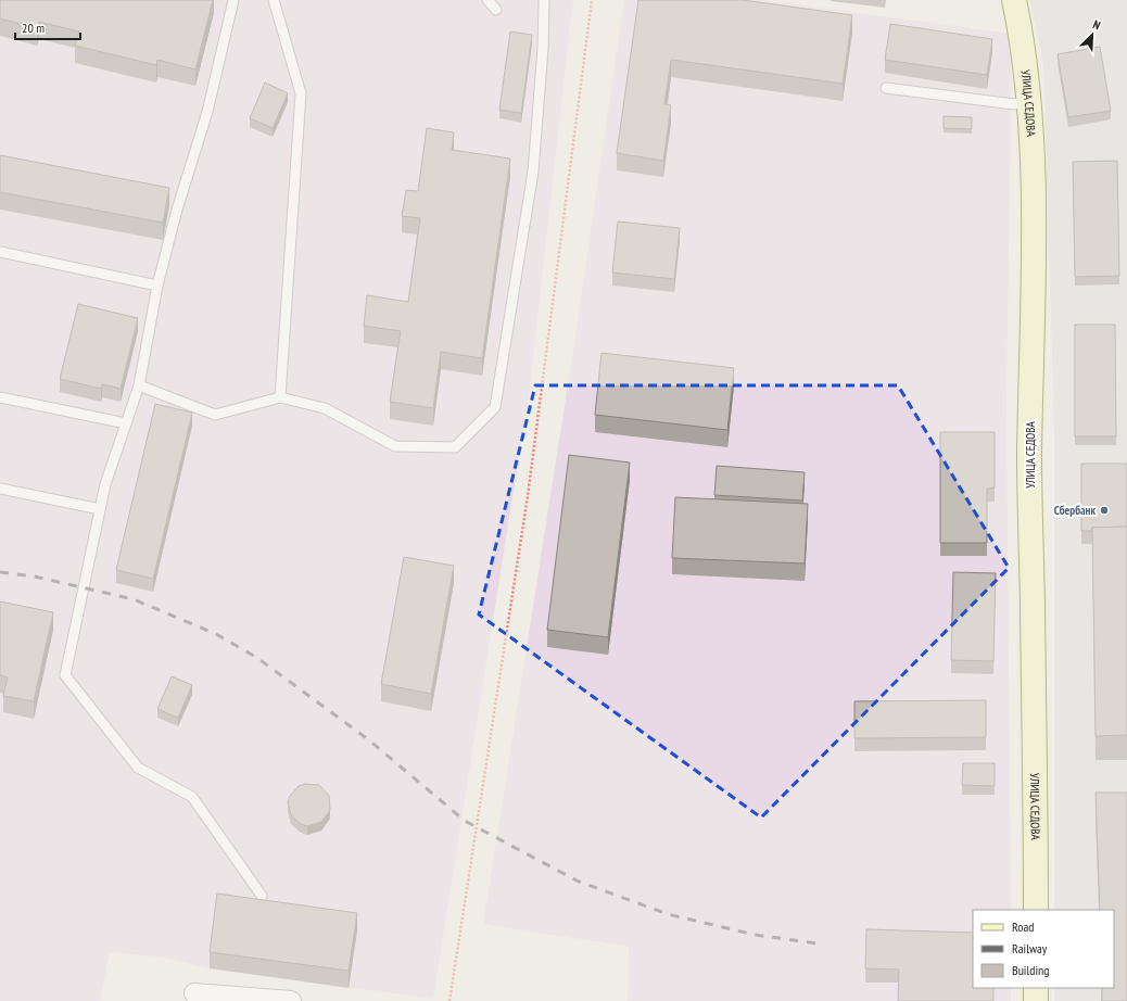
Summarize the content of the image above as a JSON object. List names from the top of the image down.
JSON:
{
  "streets": {
    "street": ["УЛИЦА СЕДОВА"]
  },
  "places": ["Сбербанк"],
  "legend": ["Road", "Railway", "Building"],
  "scale_bar": "20 m",
  "north": "top right"
}
